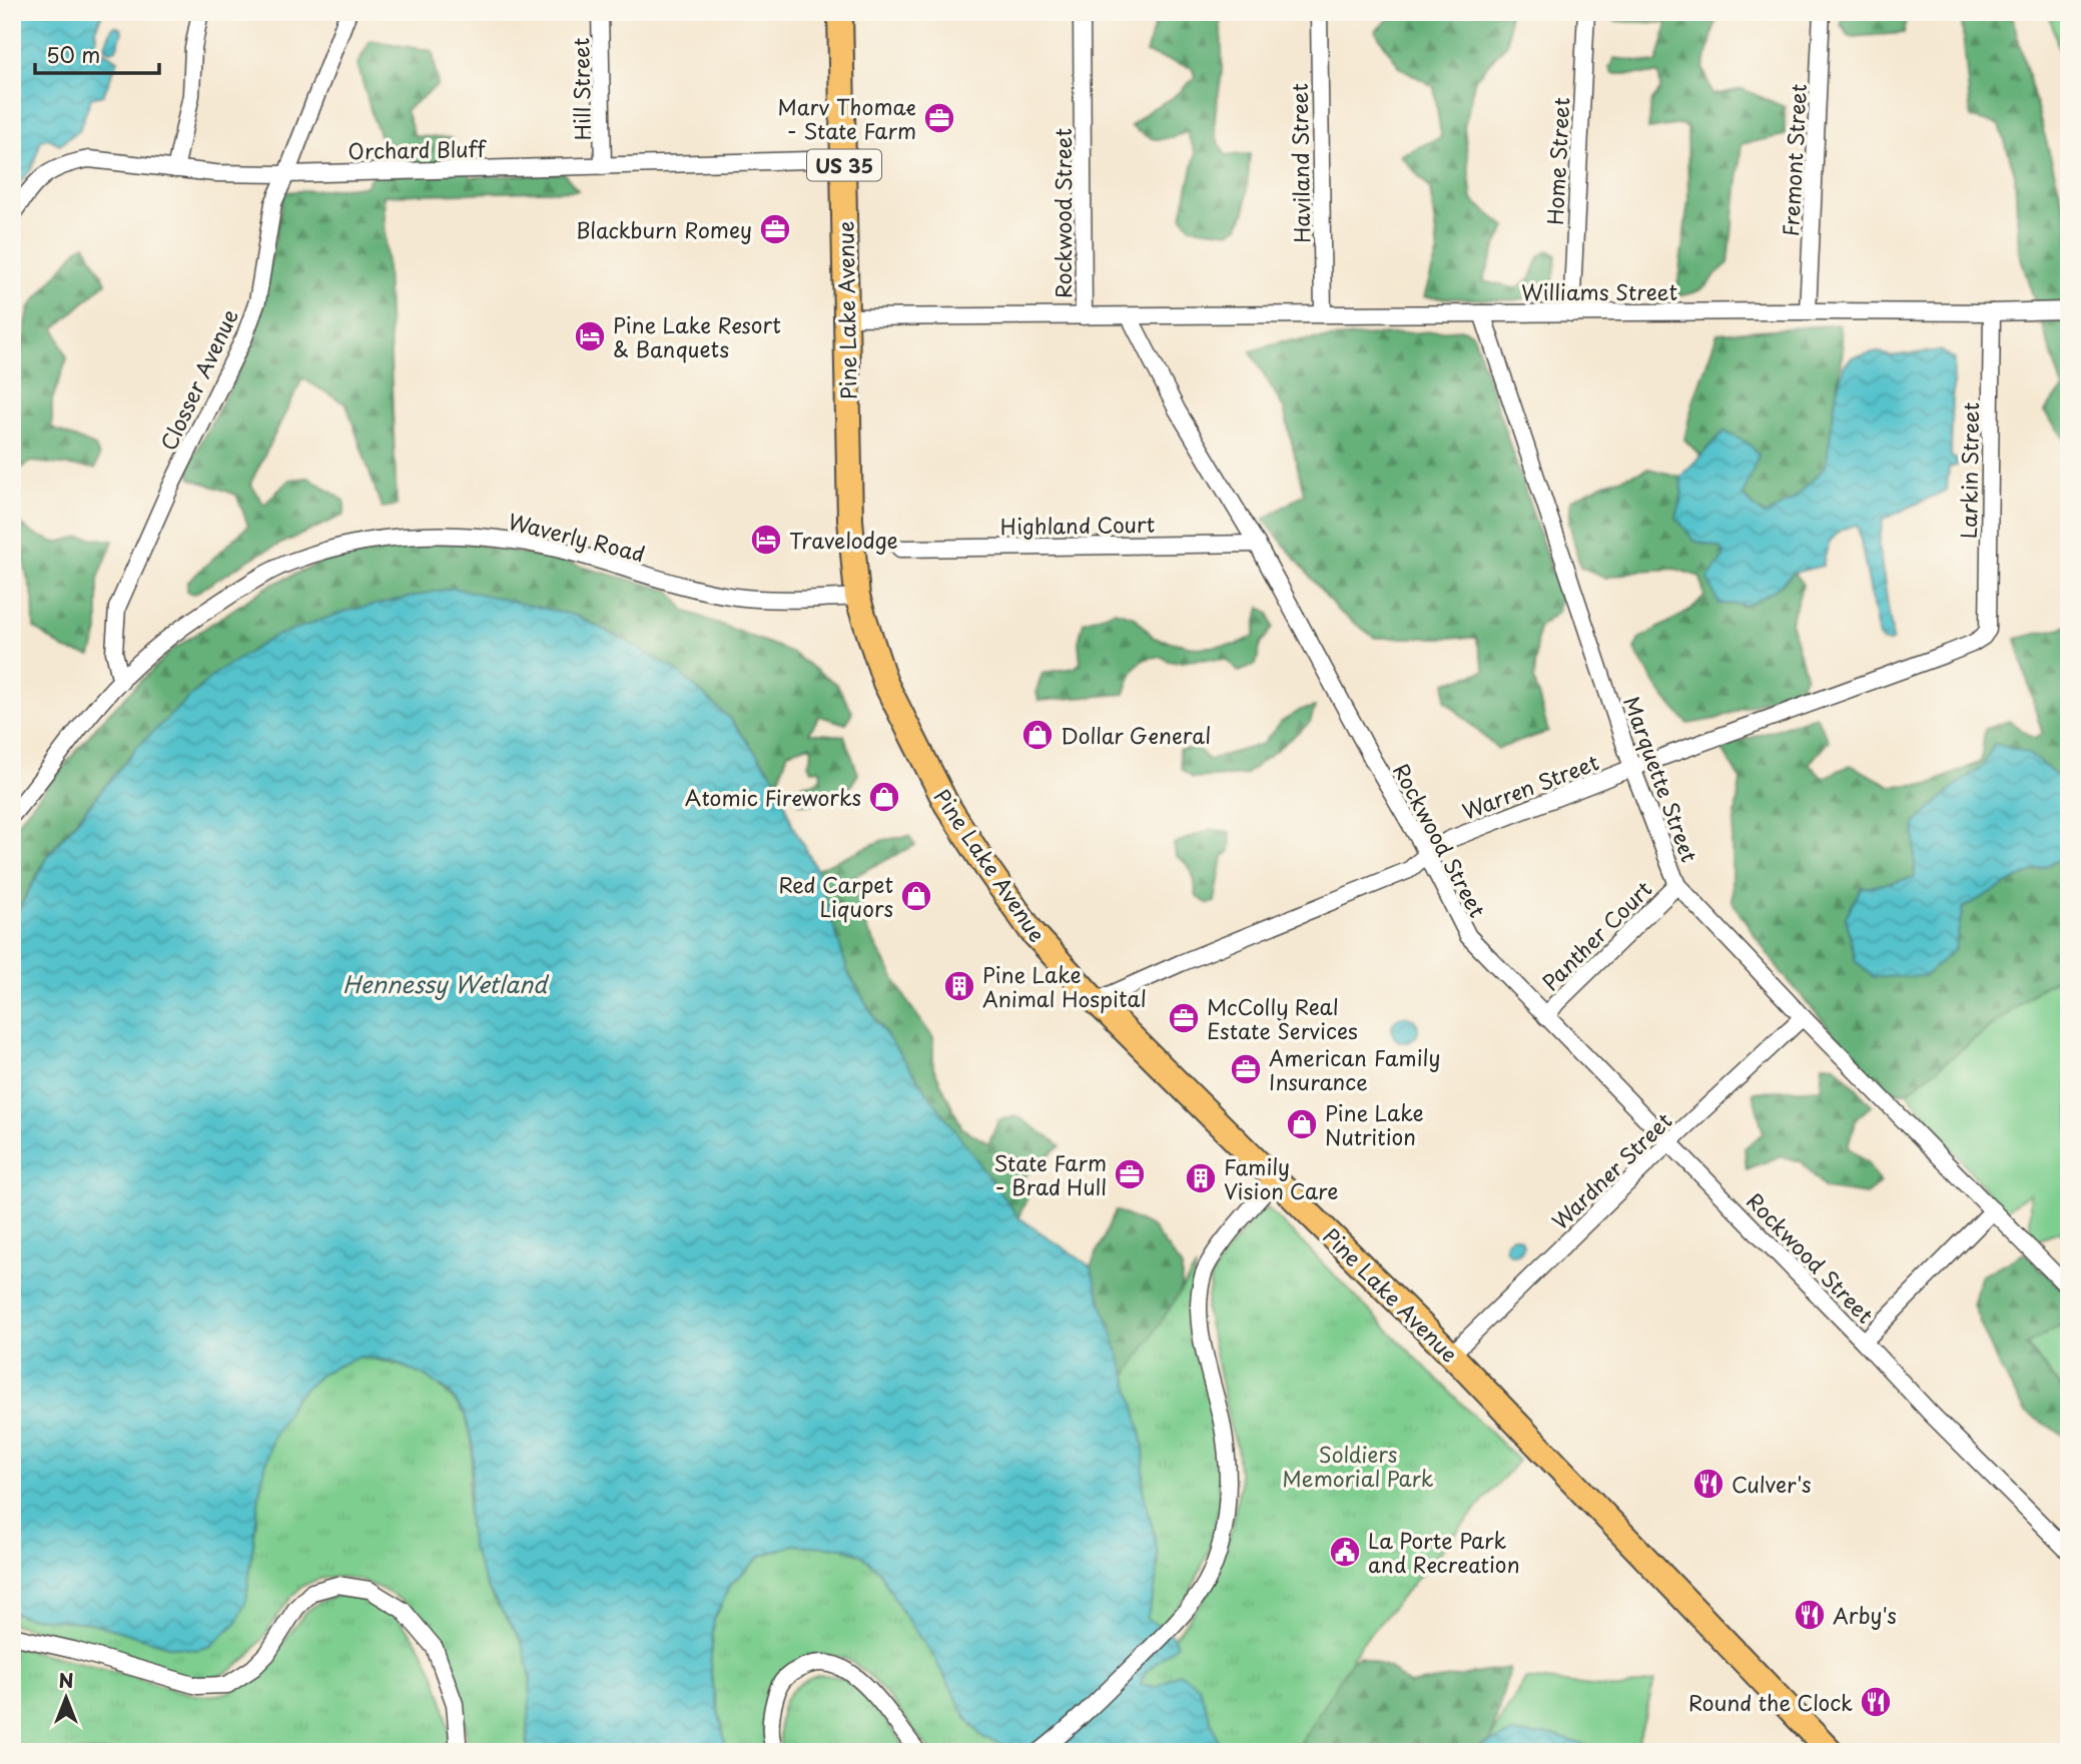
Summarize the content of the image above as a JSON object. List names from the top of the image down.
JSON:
{
  "streets": {
    "main road": ["US 35", "Pine Lake Avenue"],
    "street": [
      "Hill Street",
      "Orchard Bluff",
      "Fremont Street",
      "Home Street",
      "Haviland Street",
      "Rockwood Street",
      "Williams Street",
      "Closser Avenue",
      "Larkin Street",
      "Highland Court",
      "Waverly Road",
      "Marquette Street",
      "Warren Street",
      "Panther Court",
      "Wardner Street"
    ]
  },
  "crossings": [
    ["Hill Street", "Orchard Bluff"],
    ["Orchard Bluff", "Pine Lake Avenue"],
    ["Orchard Bluff", "Closser Avenue"],
    ["Fremont Street", "Williams Street"],
    ["Home Street", "Williams Street"],
    ["Haviland Street", "Williams Street"],
    ["Rockwood Street", "Williams Street"],
    ["Rockwood Street", "Highland Court"],
    ["Rockwood Street", "Warren Street"],
    ["Rockwood Street", "Panther Court"],
    ["Rockwood Street", "Wardner Street"],
    ["Williams Street", "Larkin Street"],
    ["Williams Street", "Marquette Street"],
    ["Pine Lake Avenue", "Waverly Road"],
    ["Pine Lake Avenue", "Warren Street"],
    ["Pine Lake Avenue", "Wardner Street"],
    ["Closser Avenue", "Waverly Road"],
    ["Larkin Street", "Warren Street"],
    ["Marquette Street", "Warren Street"],
    ["Marquette Street", "Panther Court"],
    ["Marquette Street", "Wardner Street"]
  ],
  "water": ["Hennessy Wetland"],
  "parks": ["Soldiers Memorial Park"],
  "places": {
    "office": [
      "Marv Thomae - State Farm",
      "Blackburn Romey",
      "McColly Real Estate Services",
      "American Family Insurance",
      "State Farm - Brad Hull"
    ],
    "hotel": ["Pine Lake Resort & Banquets", "Travelodge"],
    "shop": [
      "Dollar General",
      "Atomic Fireworks",
      "Red Carpet Liquors",
      "Pine Lake Nutrition"
    ],
    "building": ["Pine Lake Animal Hospital", "Family Vision Care"],
    "restaurant": ["Culver's", "Arby's", "Round the Clock"],
    "public building": ["La Porte Park and Recreation"]
  },
  "scale_bar": "50 m",
  "north": "top"
}
